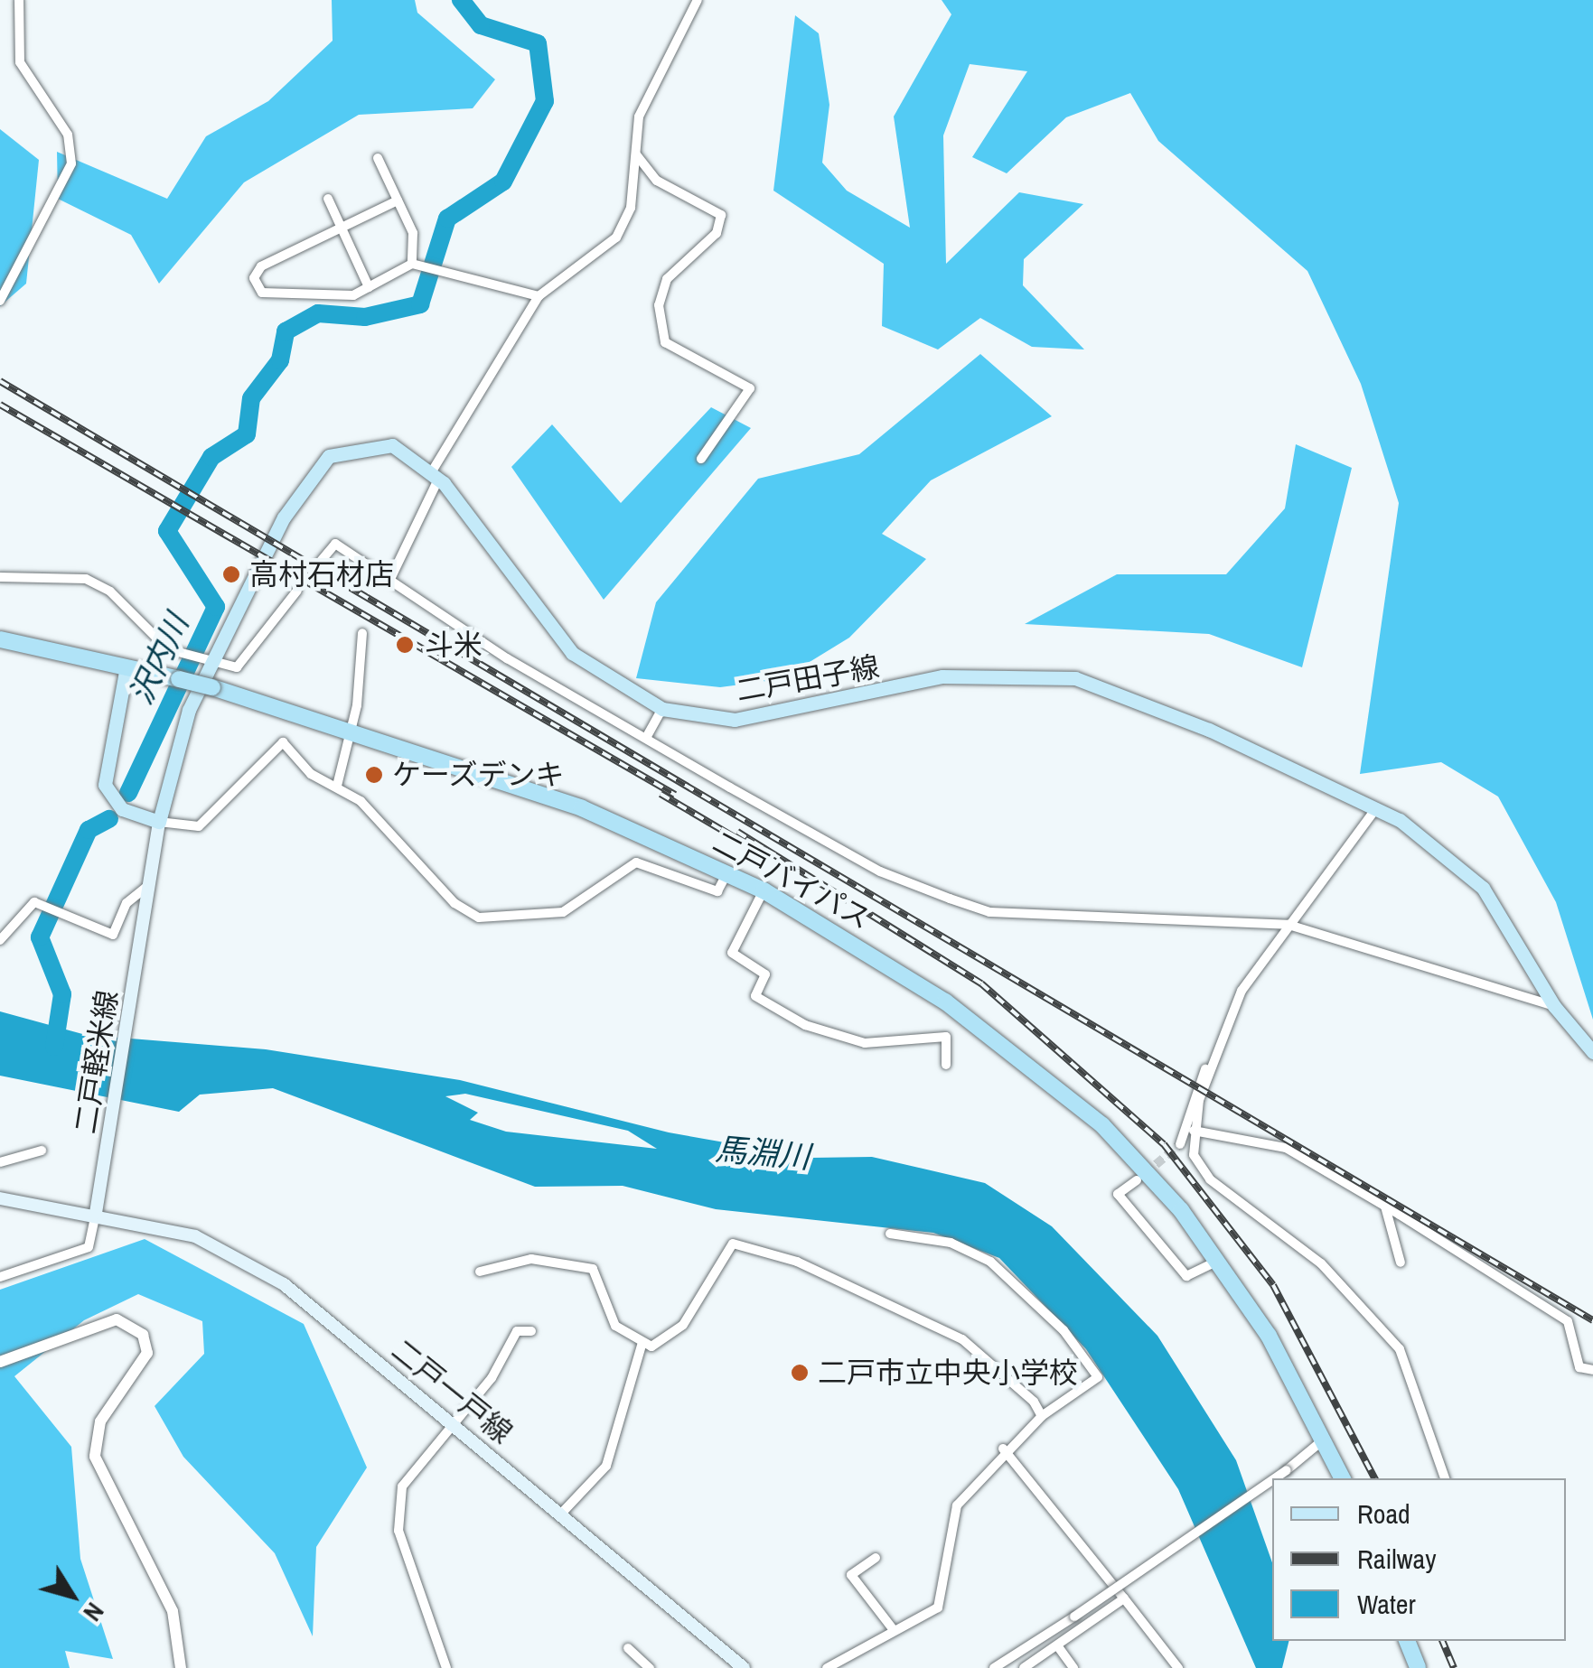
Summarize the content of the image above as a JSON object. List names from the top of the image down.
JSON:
{
  "streets": {
    "highway": ["二戸バイパス"],
    "main road": ["二戸田子線", "二戸軽米線", "二戸一戸線"]
  },
  "crossings": [
    ["二戸田子線", "二戸軽米線"],
    ["二戸軽米線", "二戸一戸線"]
  ],
  "water": ["沢内川", "馬淵川"],
  "places": [
    "高村石材店",
    "斗米",
    "ケーズデンキ",
    "二戸市立中央小学校"
  ],
  "legend": ["Road", "Railway", "Water"],
  "north": "bottom right"
}
